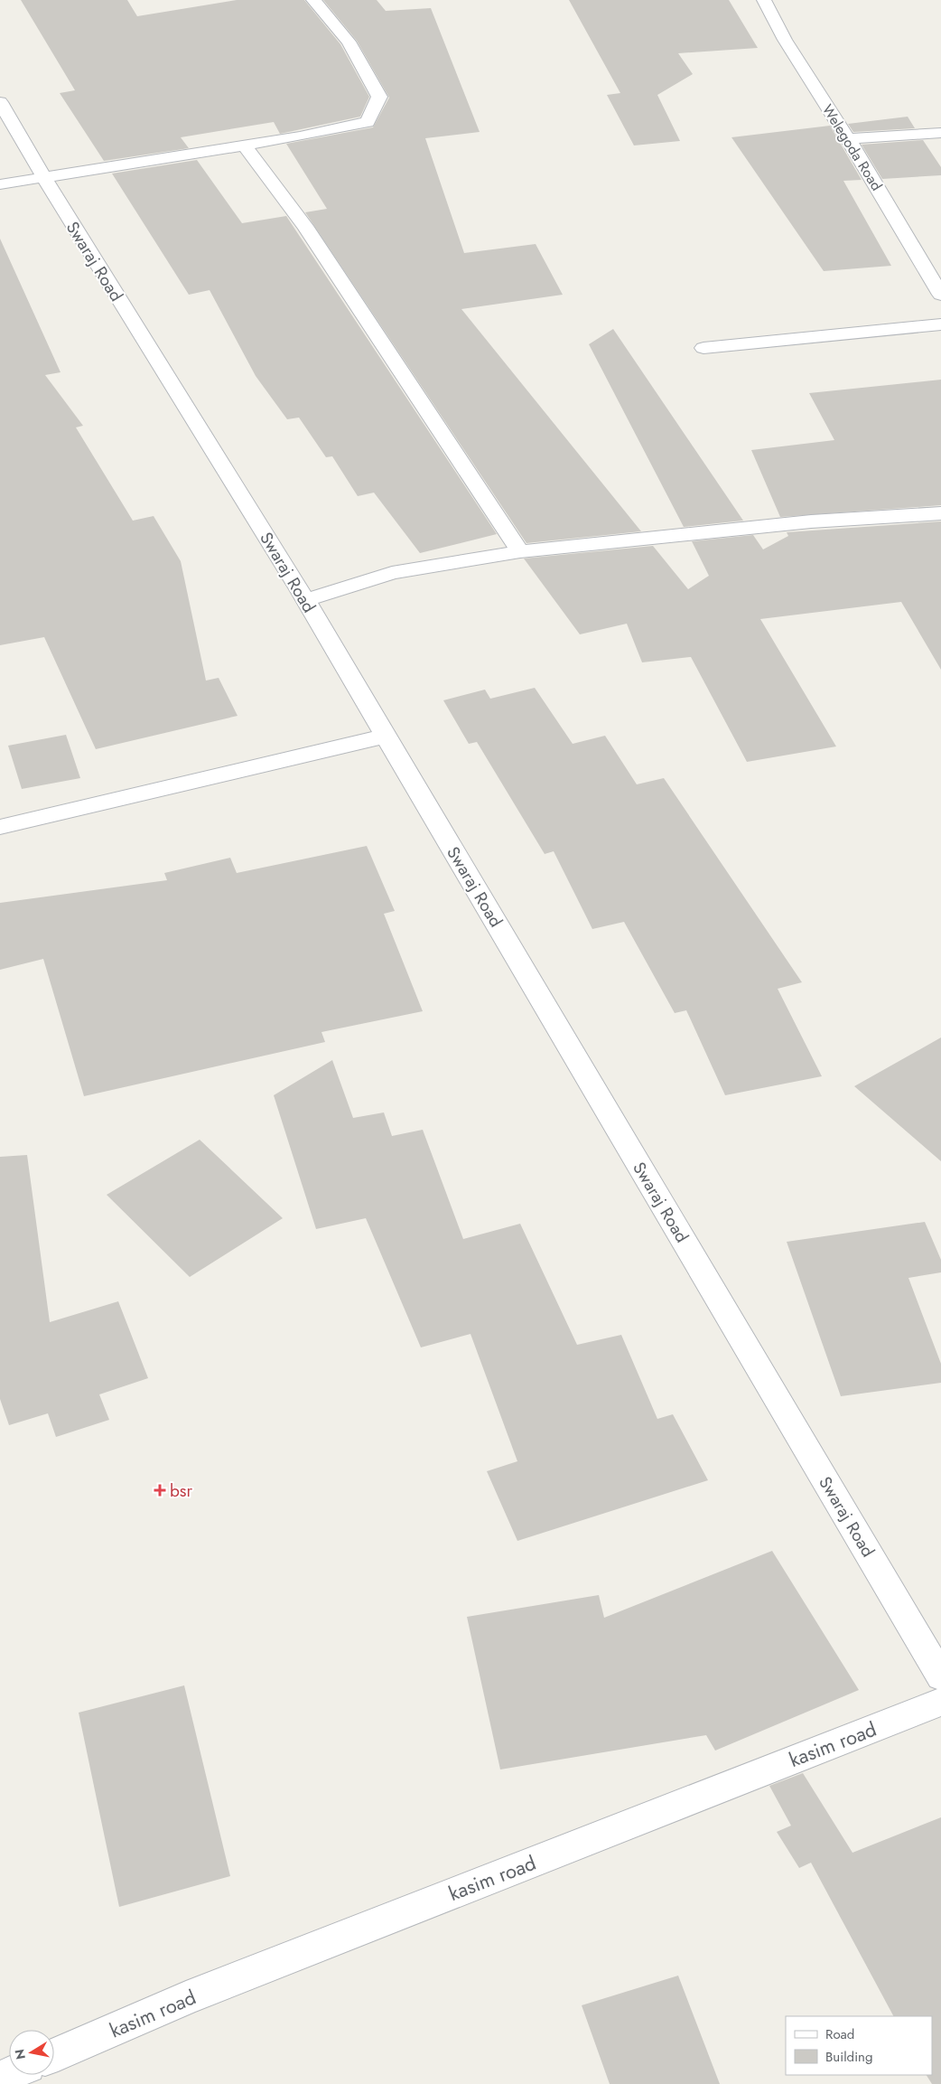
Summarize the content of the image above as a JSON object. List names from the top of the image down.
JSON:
{
  "streets": {
    "street": ["Welegoda Road", "Swaraj Road", "kasim road"]
  },
  "places": {
    "health": ["bsr"]
  },
  "legend": ["Road", "Building"],
  "north": "left"
}
